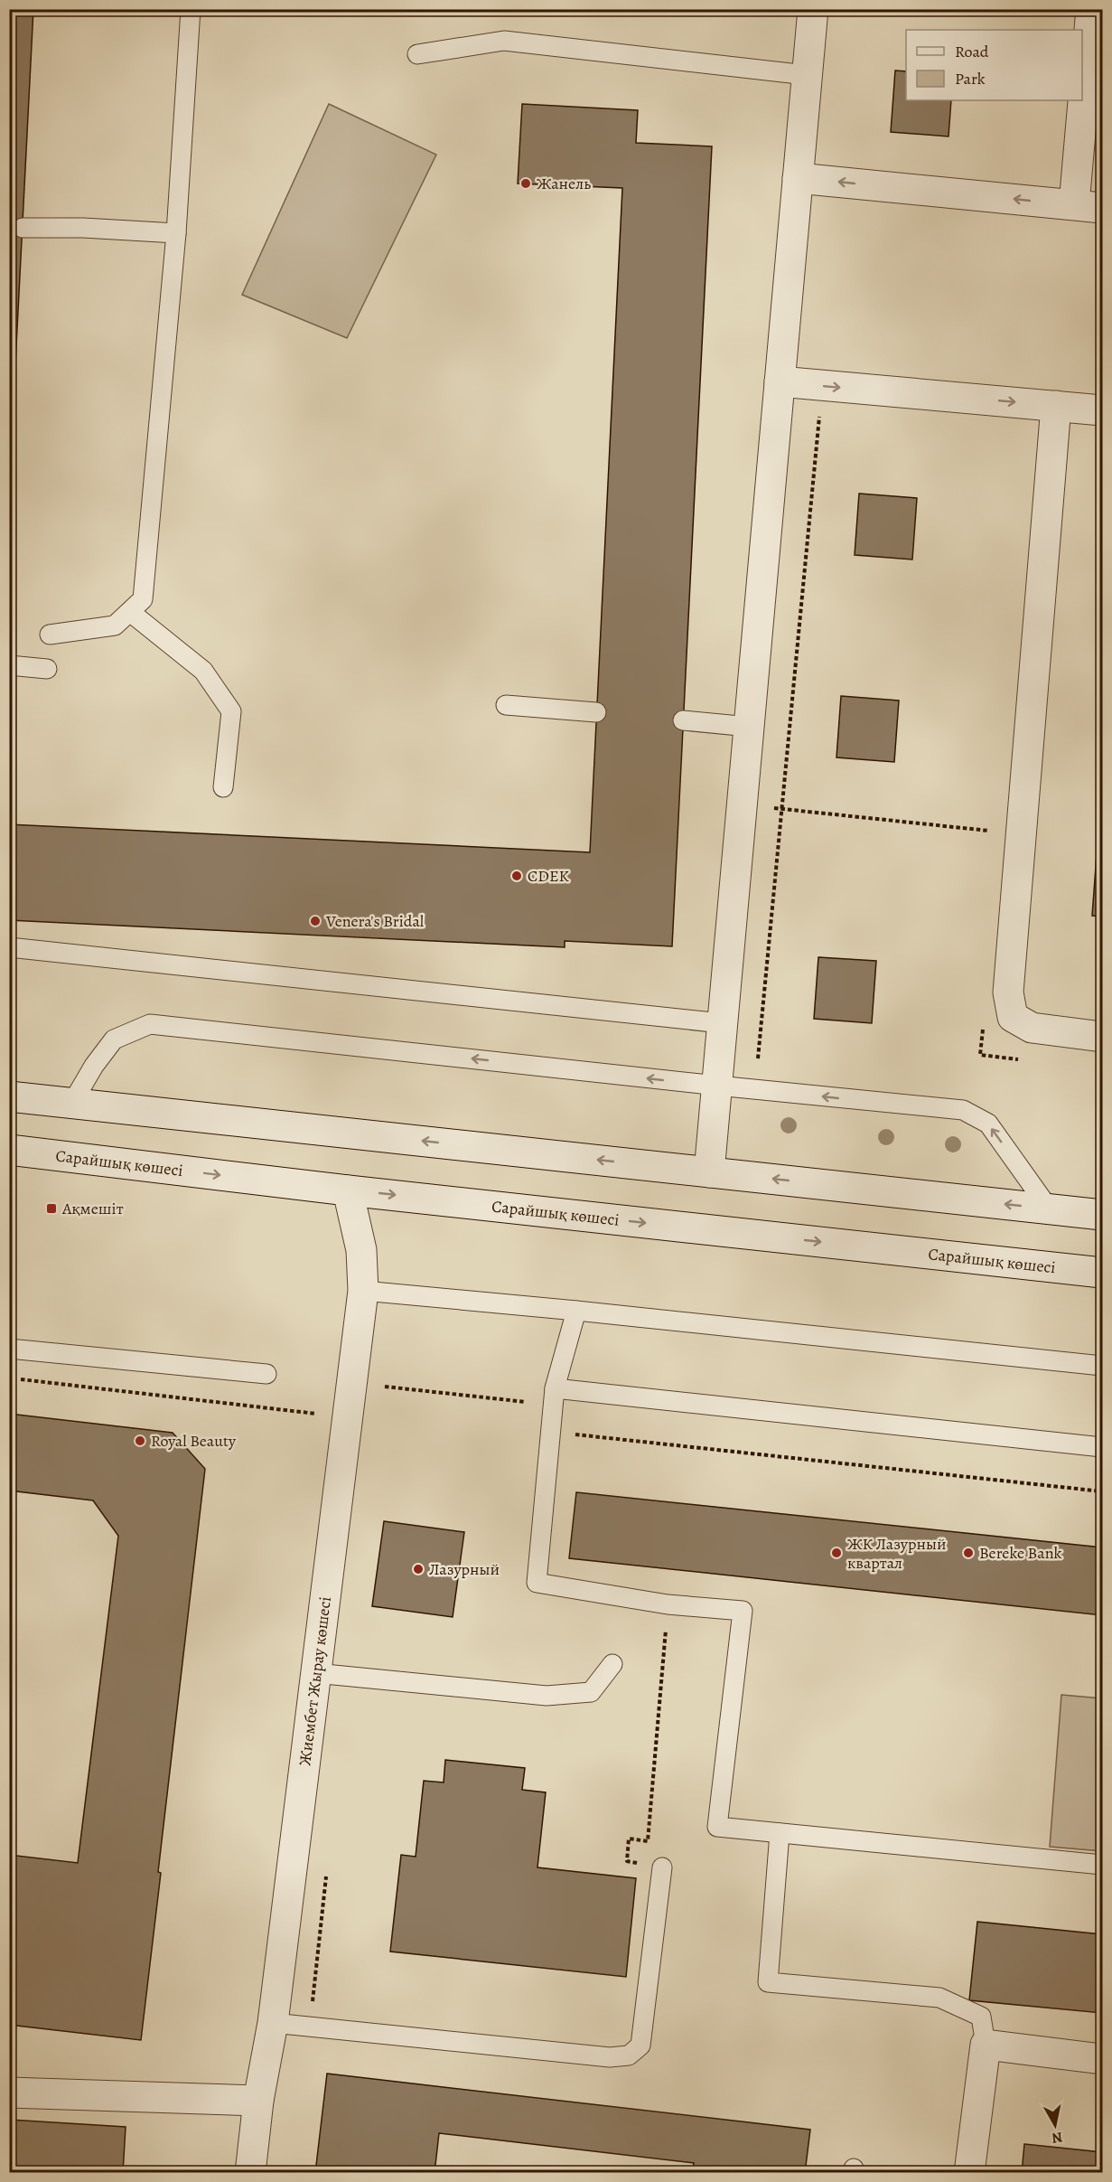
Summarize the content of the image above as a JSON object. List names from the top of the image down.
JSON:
{
  "streets": {
    "street": ["Сарайшық көшесі", "Жиембет Жырау көшесі"]
  },
  "crossings": [
    ["Сарайшық көшесі", "Жиембет Жырау көшесі"]
  ],
  "places": {
    "other": [
      "Жанель",
      "CDEK",
      "Venera's Bridal",
      "Royal Beauty",
      "ЖК Лазурный квартал",
      "Bereke Bank",
      "Лазурный"
    ],
    "transit": ["Ақмешіт"]
  },
  "legend": ["Road", "Park"],
  "north": "bottom"
}
